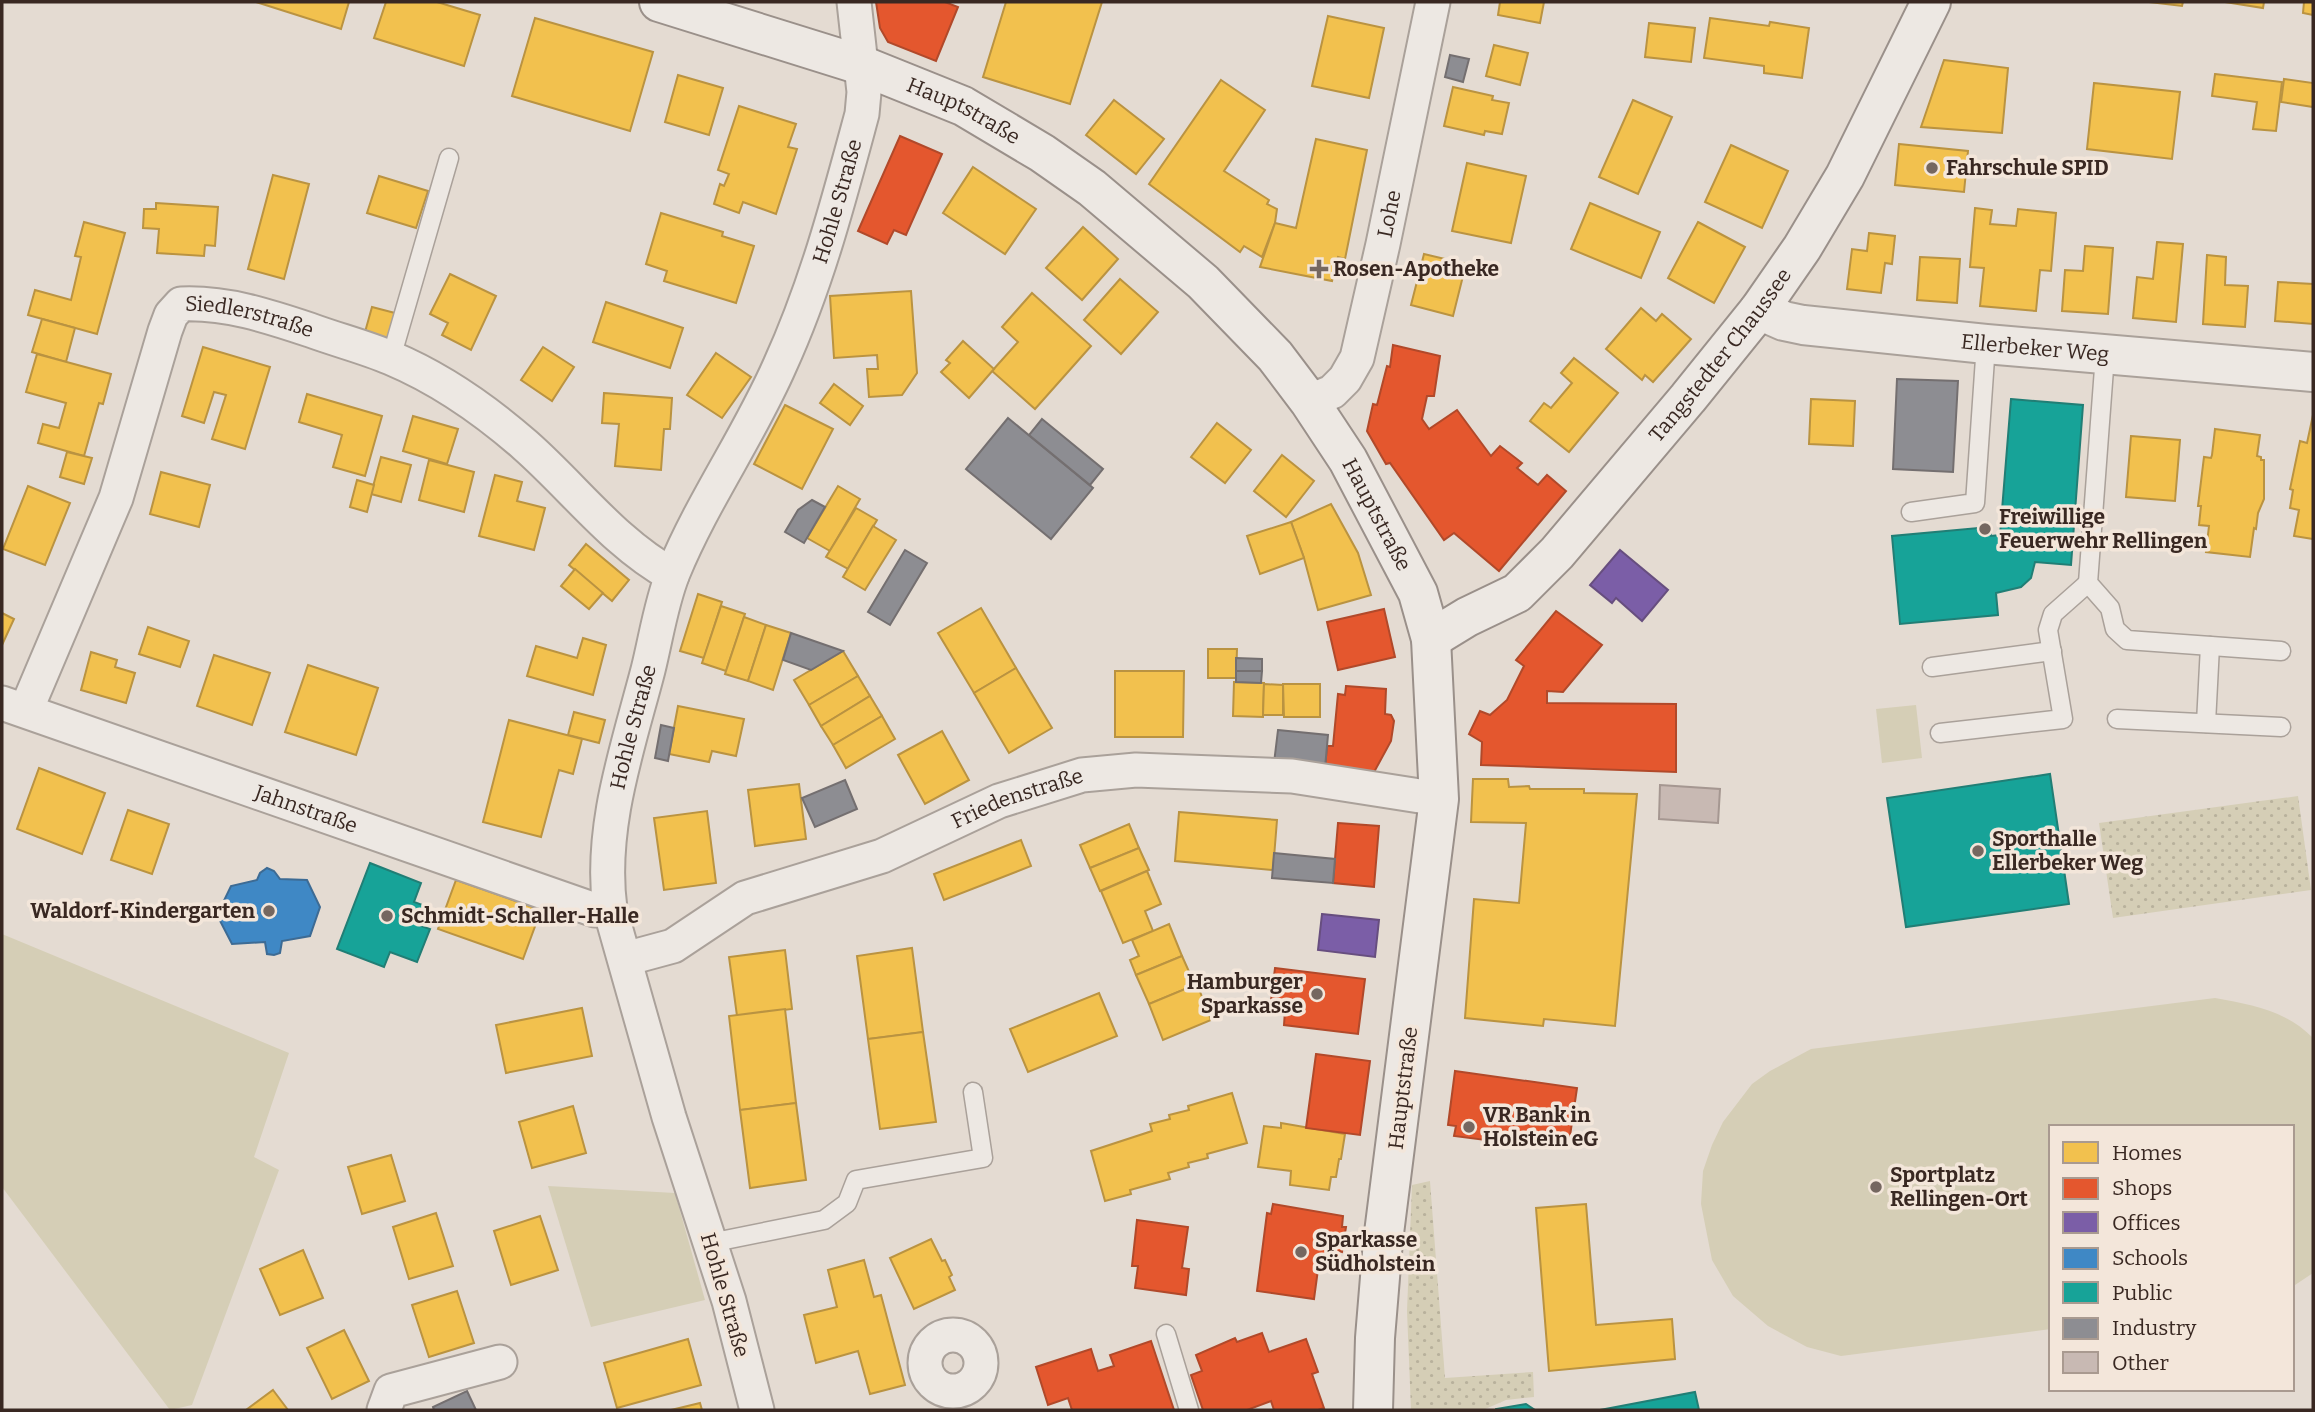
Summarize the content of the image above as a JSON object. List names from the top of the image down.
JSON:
{
  "streets": {
    "main road": ["Hauptstraße", "Ellerbeker Weg", "Tangstedter Chaussee"],
    "street": [
      "Hohle Straße",
      "Lohe",
      "Siedlerstraße",
      "Friedenstraße",
      "Jahnstraße"
    ]
  },
  "crossings": [
    ["Hauptstraße", "Hohle Straße"],
    ["Hauptstraße", "Lohe"],
    ["Hauptstraße", "Tangstedter Chaussee"],
    ["Hauptstraße", "Friedenstraße"],
    ["Hohle Straße", "Siedlerstraße"],
    ["Hohle Straße", "Friedenstraße"],
    ["Hohle Straße", "Jahnstraße"],
    ["Siedlerstraße", "Jahnstraße"],
    ["Ellerbeker Weg", "Tangstedter Chaussee"]
  ],
  "places": {
    "other": [
      "Fahrschule SPID",
      "Freiwillige Feuerwehr Rellingen",
      "Sporthalle Ellerbeker Weg",
      "Waldorf-Kindergarten",
      "Schmidt-Schaller-Halle",
      "Hamburger Sparkasse",
      "VR Bank in Holstein eG",
      "Sportplatz Rellingen-Ort",
      "Sparkasse Südholstein"
    ],
    "health": ["Rosen-Apotheke"]
  },
  "legend": [
    "Homes",
    "Shops",
    "Offices",
    "Schools",
    "Public",
    "Industry",
    "Other"
  ]
}
